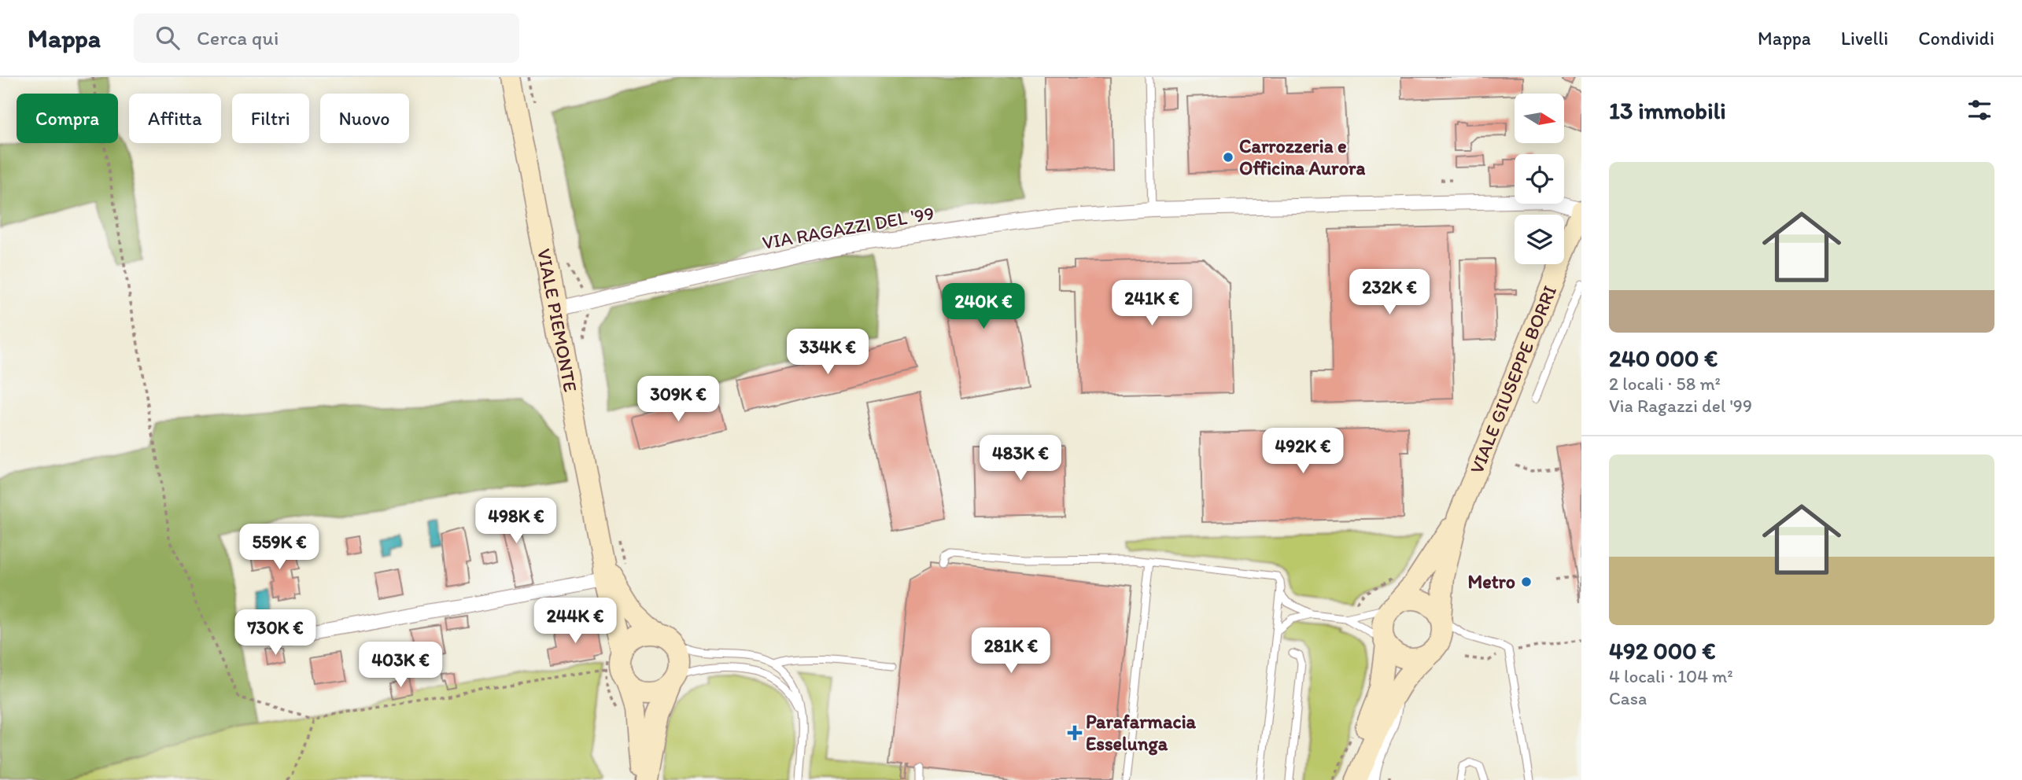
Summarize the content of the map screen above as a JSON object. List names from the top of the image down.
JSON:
{
  "streets": {
    "main road": ["VIALE PIEMONTE", "VIALE GIUSEPPE BORRI"],
    "street": ["VIA RAGAZZI DEL '99"]
  },
  "crossings": [
    ["VIA RAGAZZI DEL '99", "VIALE PIEMONTE"],
    ["VIA RAGAZZI DEL '99", "VIALE GIUSEPPE BORRI"]
  ],
  "places": {
    "other": ["Carrozzeria e Officina Aurora", "Metro"],
    "health": ["Parafarmacia Esselunga"]
  },
  "north": "right",
  "page": {
    "header": "Mappa",
    "search": "Cerca qui",
    "nav": ["Mappa", "Livelli", "Condividi"],
    "heading": "13 immobili",
    "chip": [
      "Compra",
      "Affitta",
      "Filtri",
      "Nuovo"
    ],
    "list": [
      {
        "name": "240 000 €",
        "note": "2 locali · 58 m² · Via Ragazzi del '99"
      },
      {
        "name": "492 000 €",
        "note": "4 locali · 104 m² · Casa"
      }
    ],
    "price": [
      "232K €",
      "241K €",
      "240K €",
      "334K €",
      "309K €",
      "492K €",
      "483K €",
      "498K €",
      "559K €",
      "244K €",
      "730K €",
      "281K €",
      "403K €"
    ]
  }
}
